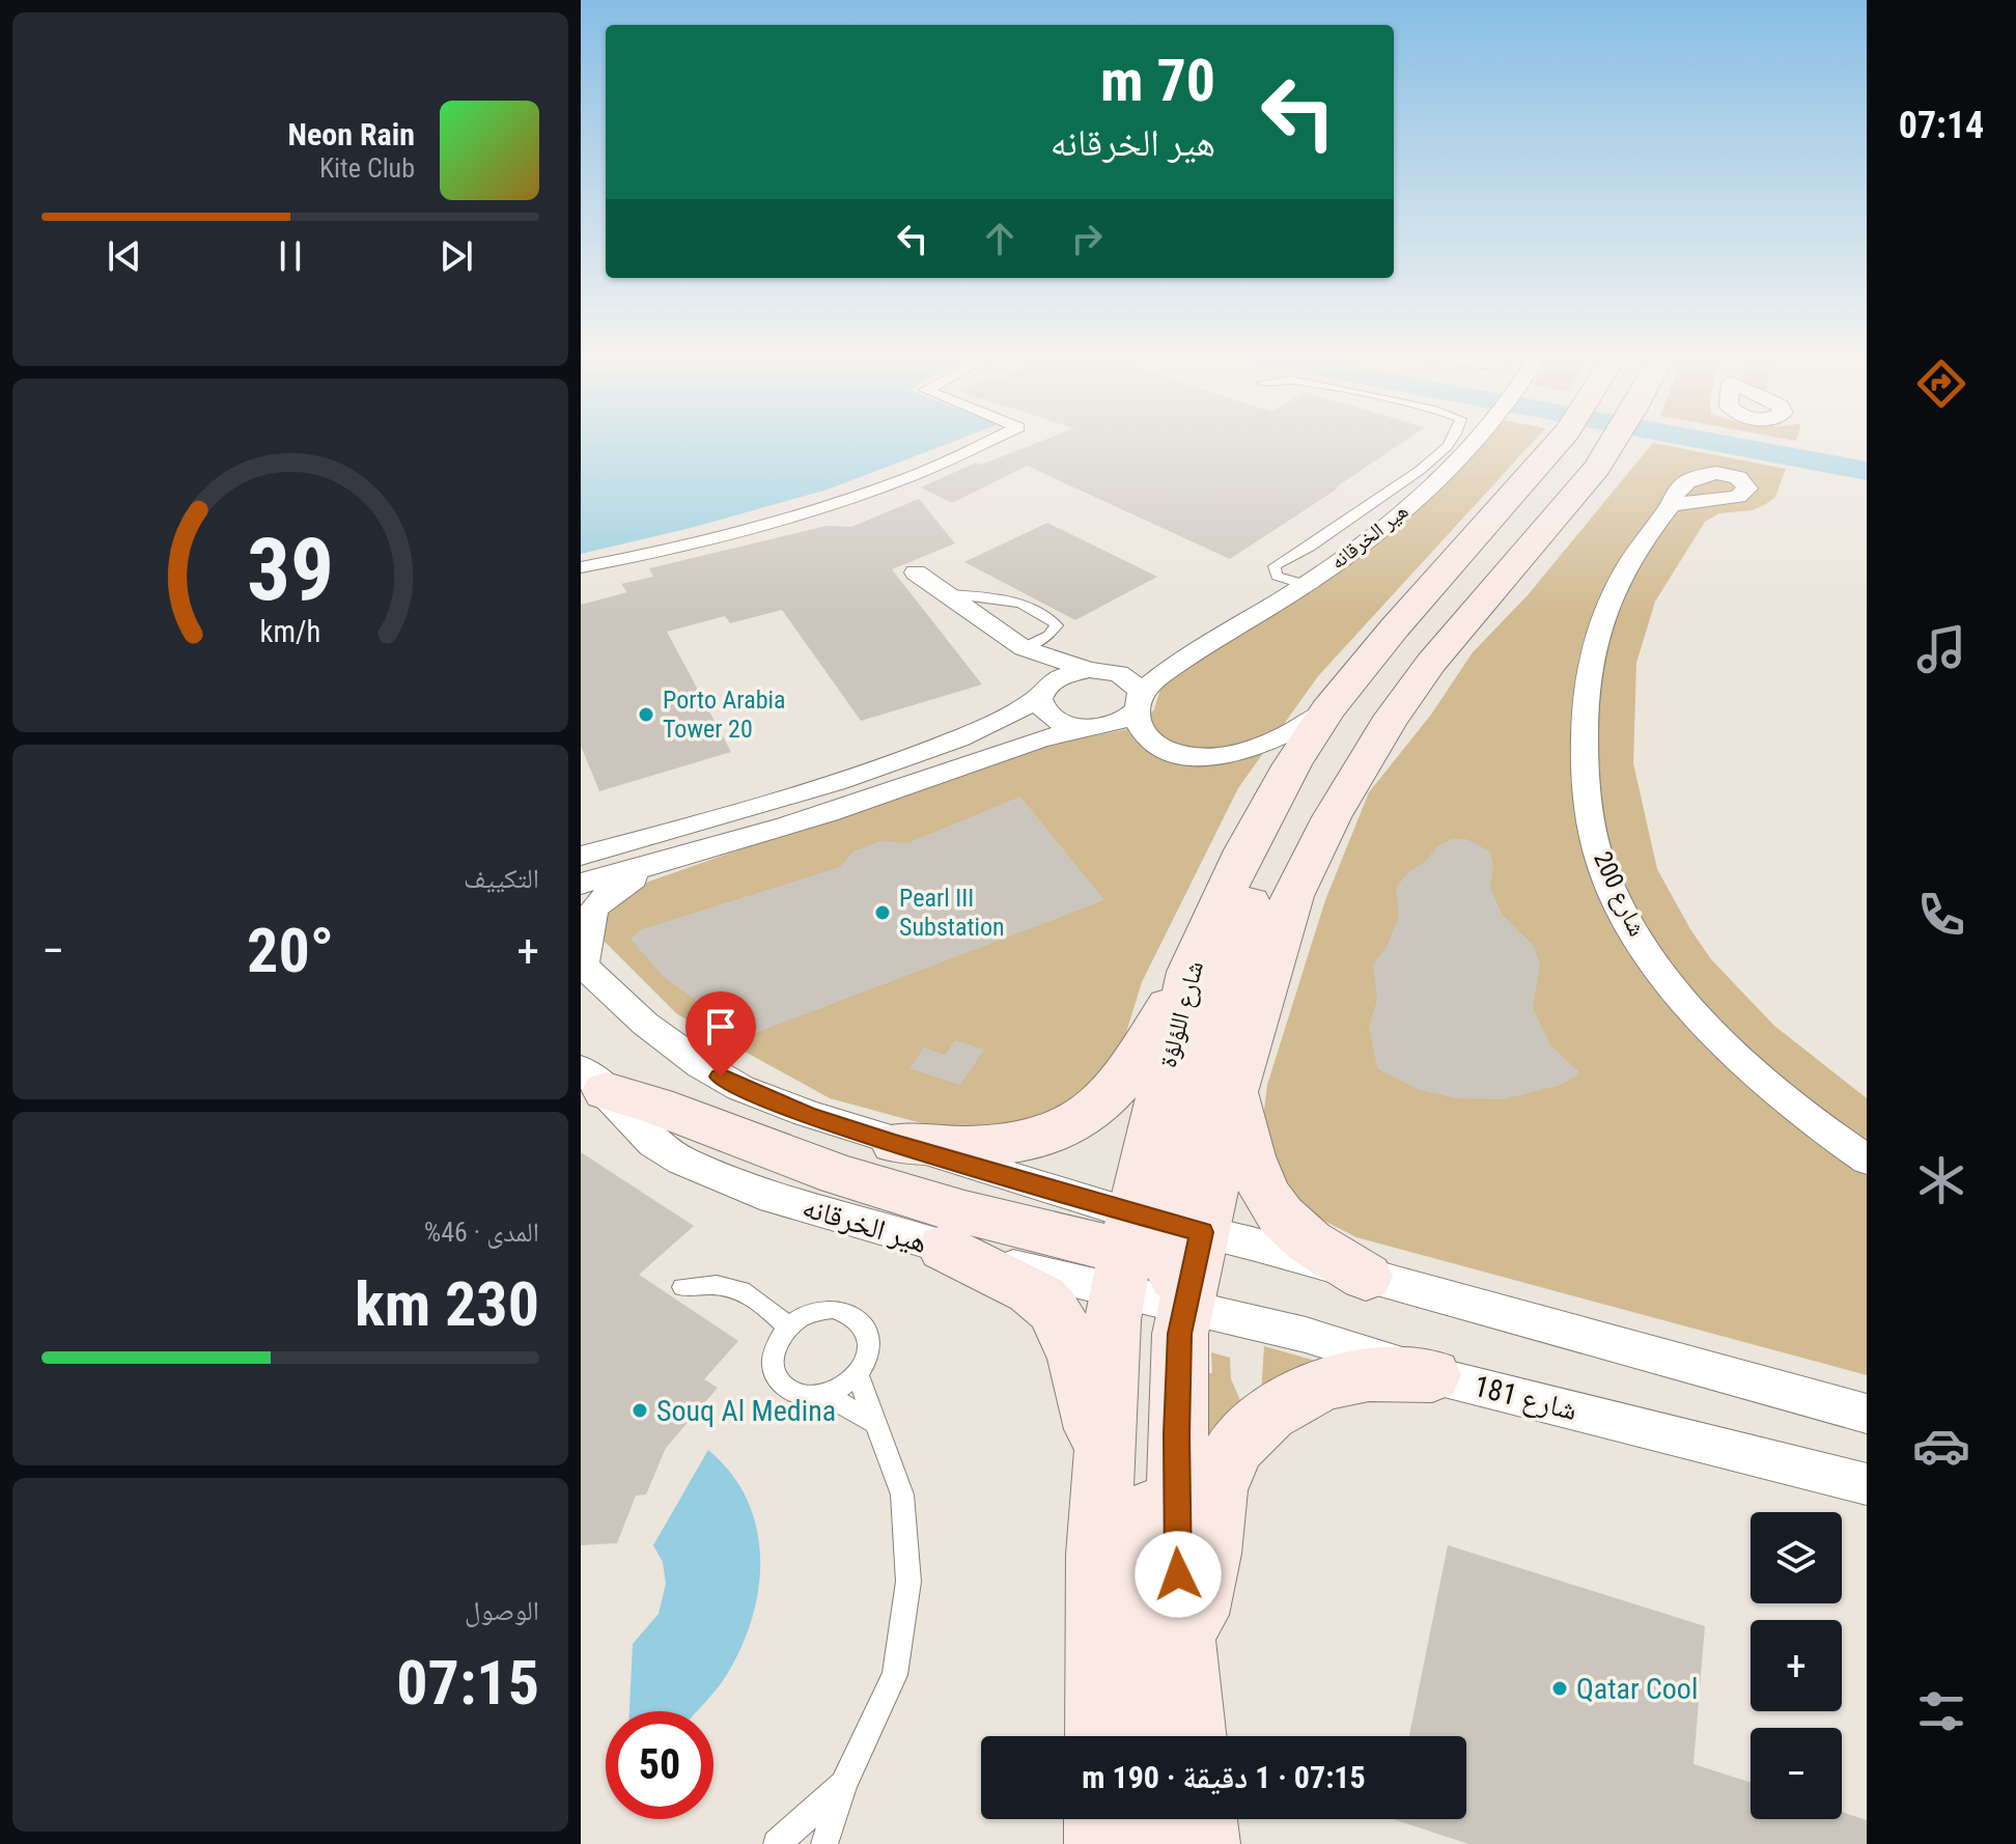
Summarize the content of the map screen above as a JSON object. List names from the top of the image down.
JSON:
{
  "streets": {
    "main road": ["شارع اللؤلؤة"],
    "street": ["هير الخرقانه", "شارع 200", "شارع 181"]
  },
  "crossings": [
    ["هير الخرقانه", "شارع اللؤلؤة"],
    ["هير الخرقانه", "شارع 181"],
    ["شارع اللؤلؤة", "شارع 181"]
  ],
  "places": [
    "Porto Arabia Tower 20",
    "Pearl III Substation",
    "Souq Al Medina",
    "Qatar Cool"
  ],
  "page": {
    "tabs": "07:14",
    "turn": ["70 m", "هير الخرقانه"],
    "song": ["Neon Rain", "Kite Club"],
    "tile": [
      "التكييف",
      ["المدى · 46%", "230 km"],
      ["الوصول", "07:15"]
    ],
    "heat": ["−", "20°", "+"],
    "map_buttons": ["+", "−"],
    "limit": "50",
    "trip": "07:15 · 1 دقيقة · 190 m",
    "gauge": ["39", "km/h"]
  }
}
